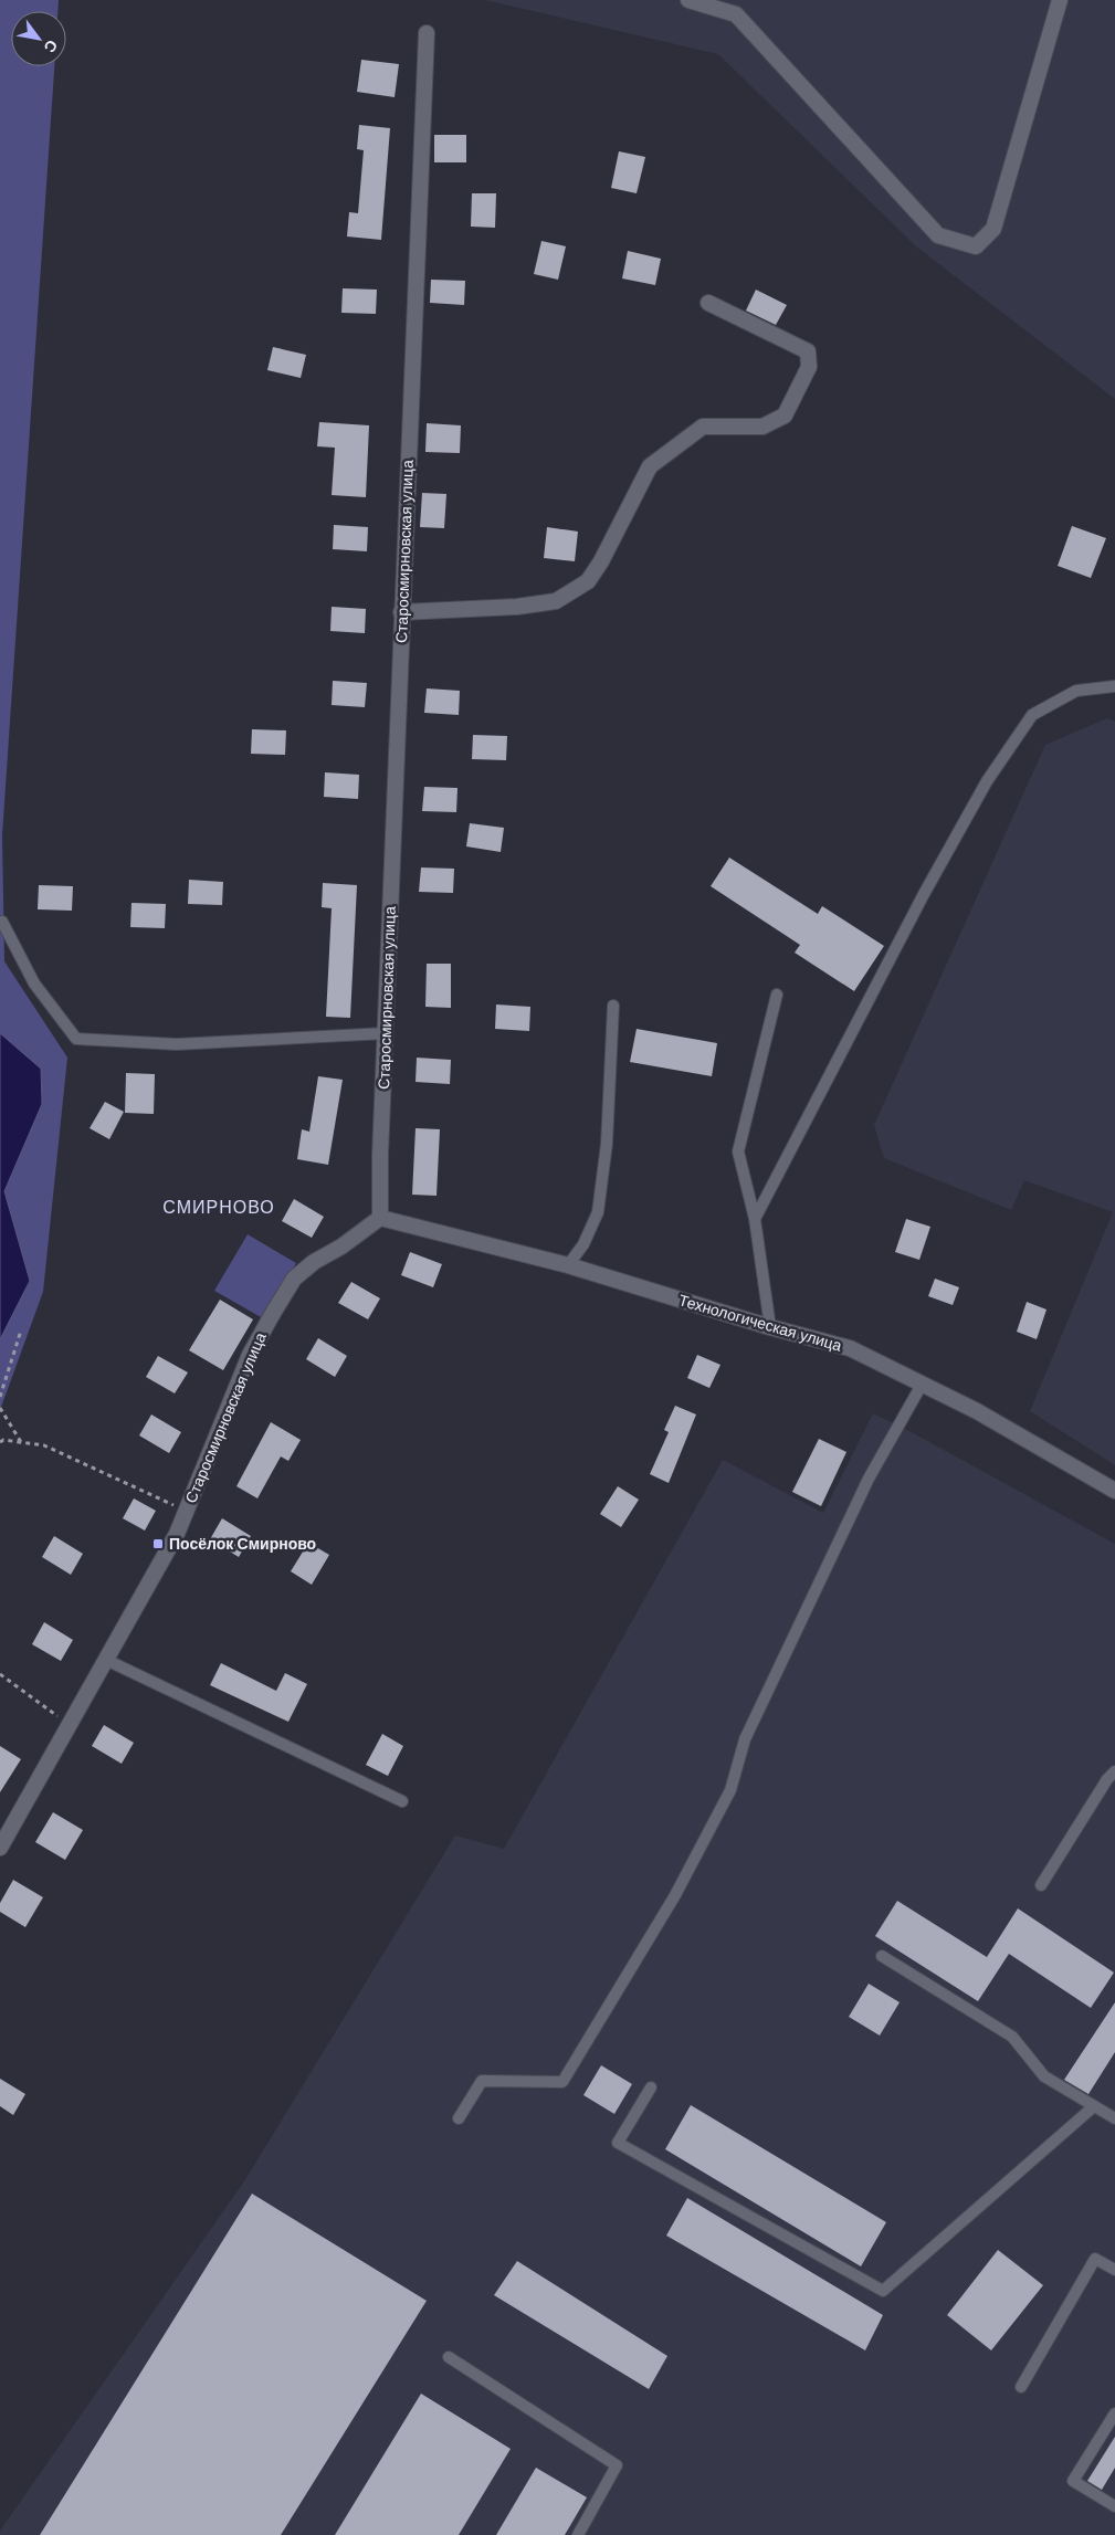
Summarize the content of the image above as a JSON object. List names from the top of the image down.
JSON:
{
  "streets": {
    "street": ["Старосмирновская улица", "Технологическая улица"]
  },
  "crossings": [
    ["Старосмирновская улица", "Технологическая улица"]
  ],
  "districts": ["СМИРНОВО"],
  "places": {
    "transit": ["Посёлок Смирново"]
  },
  "north": "bottom right"
}
